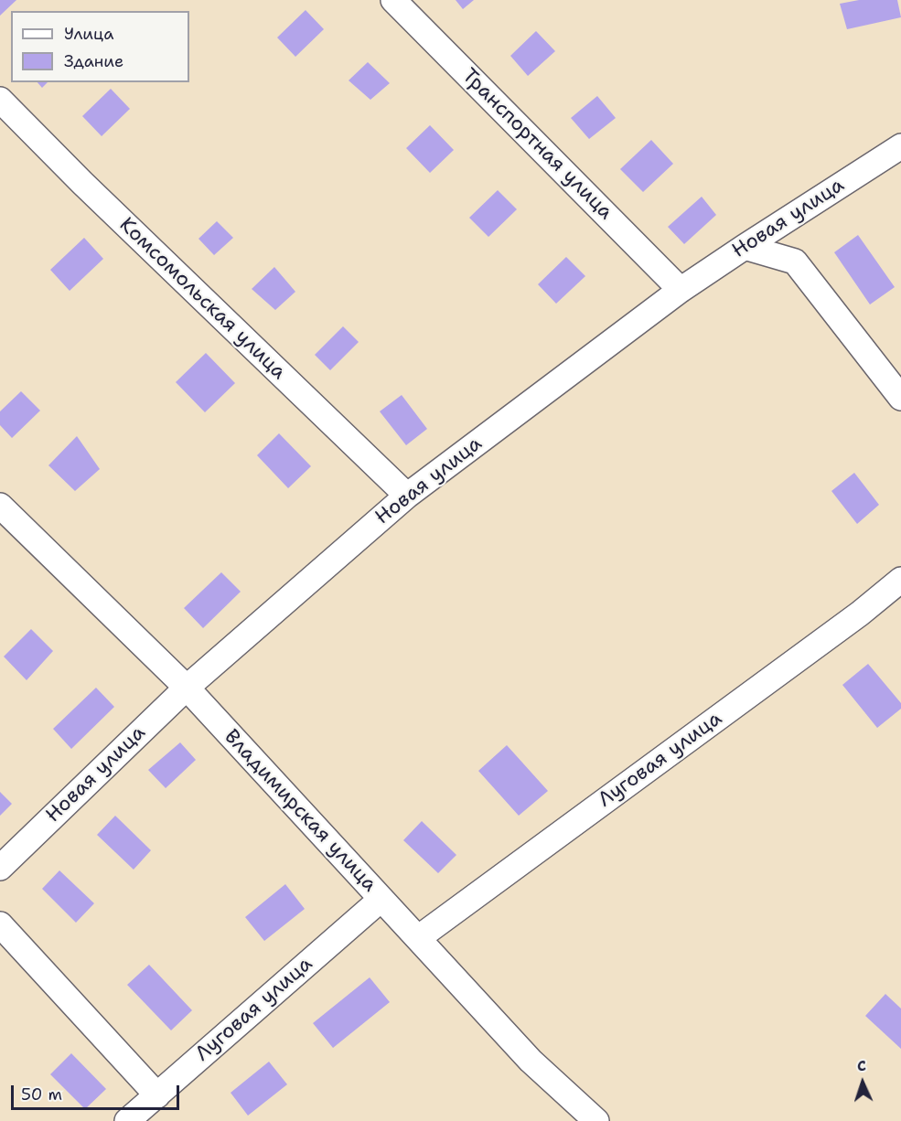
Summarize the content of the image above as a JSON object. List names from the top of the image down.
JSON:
{
  "streets": {
    "street": [
      "Транспортная улица",
      "Новая улица",
      "Комсомольская улица",
      "Луговая улица",
      "Владимирская улица"
    ]
  },
  "crossings": [
    ["Транспортная улица", "Новая улица"],
    ["Новая улица", "Комсомольская улица"],
    ["Новая улица", "Владимирская улица"],
    ["Луговая улица", "Владимирская улица"]
  ],
  "legend": ["Улица", "Здание"],
  "scale_bar": "50 m",
  "north": "top"
}
